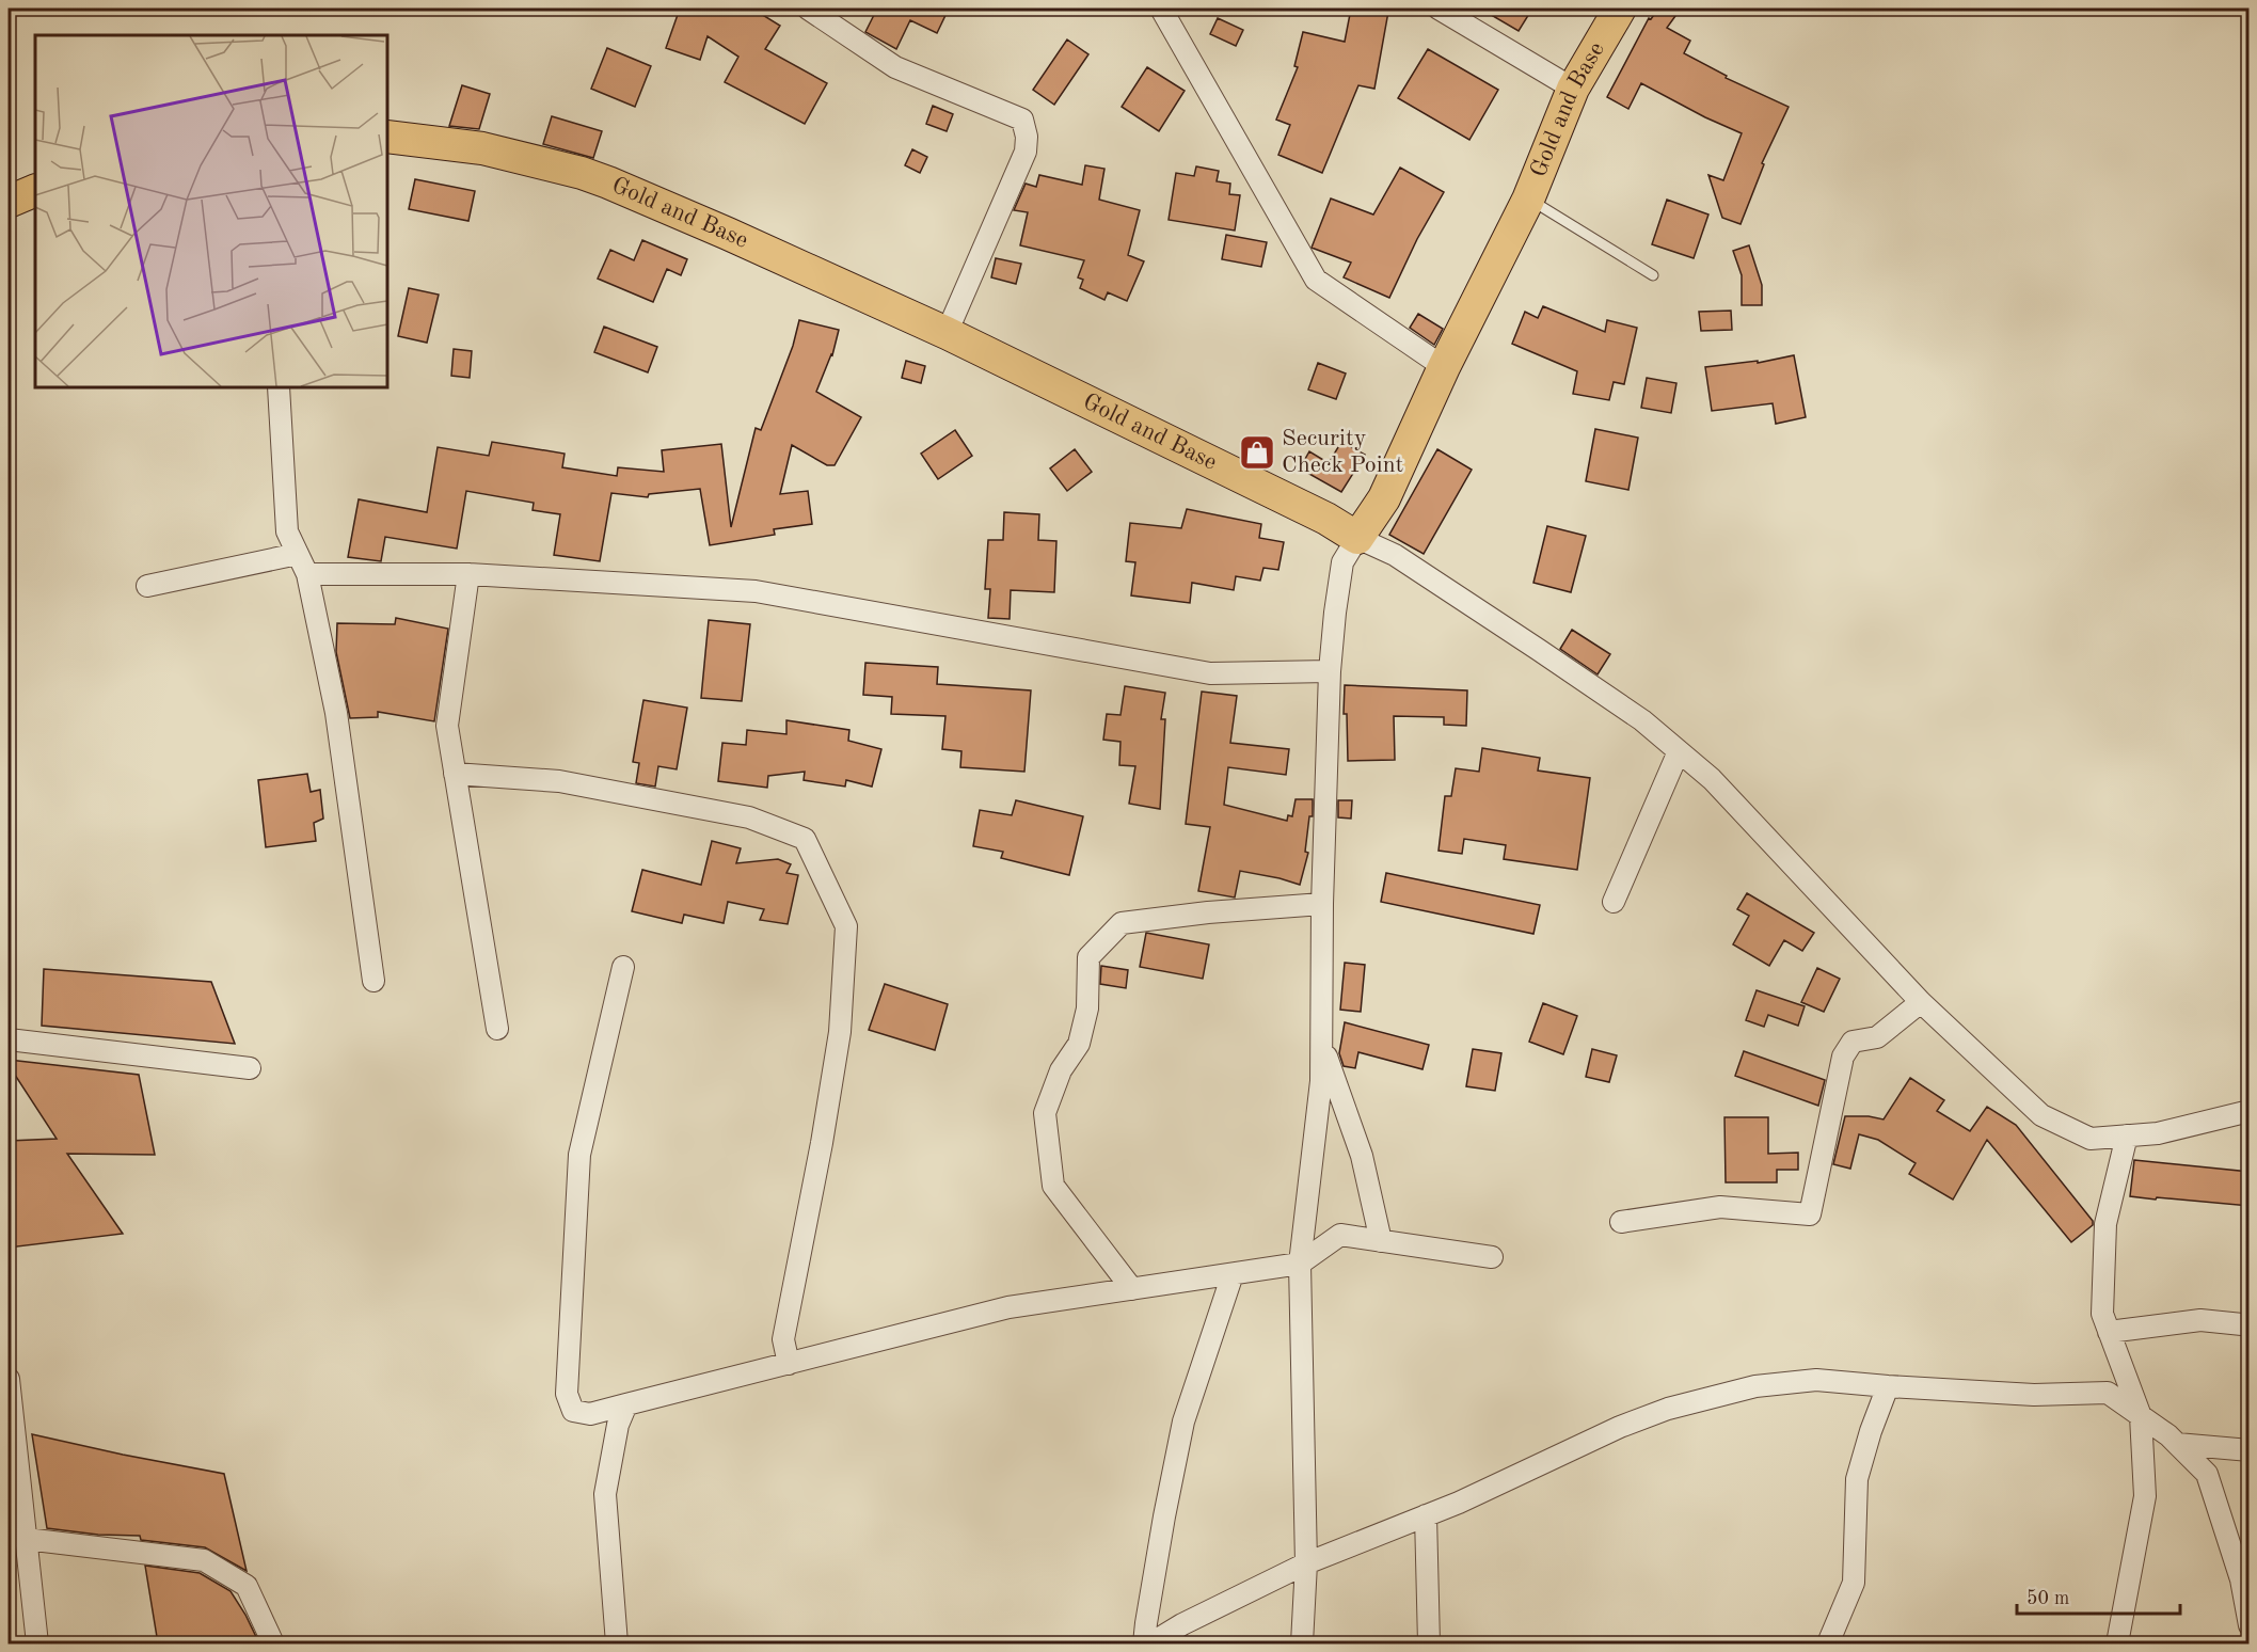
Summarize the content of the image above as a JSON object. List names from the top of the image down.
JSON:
{
  "streets": {
    "main road": ["Gold and Base"]
  },
  "places": {
    "shop": ["Security Check Point"]
  },
  "scale_bar": "50 m"
}
